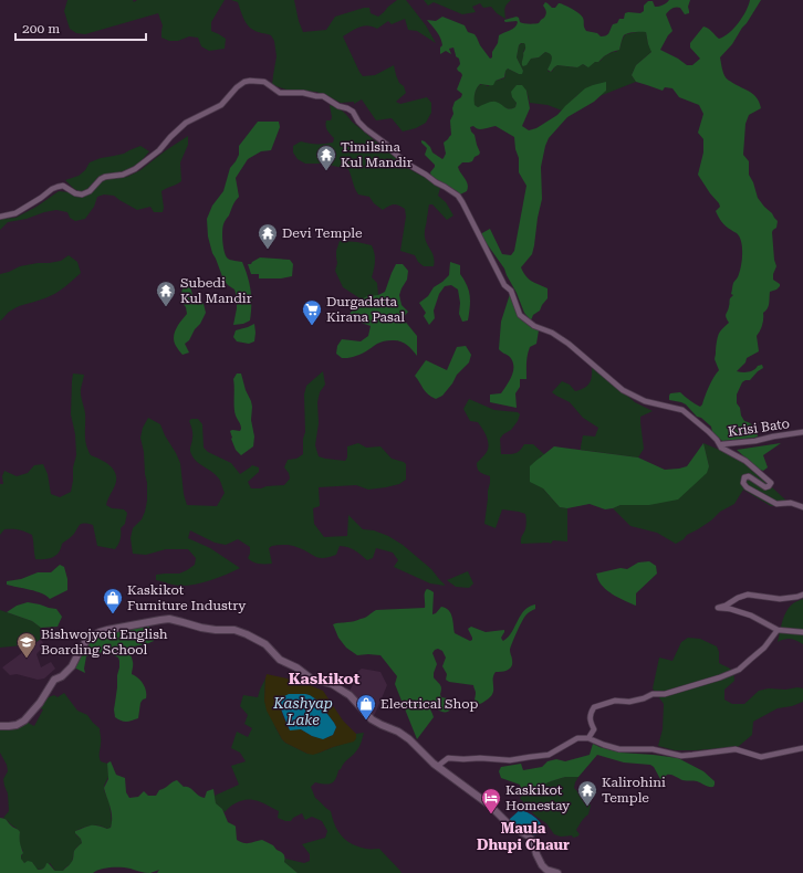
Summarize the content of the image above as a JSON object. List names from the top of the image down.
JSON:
{
  "streets": {
    "street": ["Krisi Bato"]
  },
  "districts": ["Kaskikot", "Maula Dhupi Chaur"],
  "water": ["Kashyap Lake"],
  "places": {
    "temple": [
      "Timilsina Kul Mandir",
      "Devi Temple",
      "Subedi Kul Mandir",
      "Kalirohini Temple"
    ],
    "supermarket": ["Durgadatta Kirana Pasal"],
    "shop": ["Kaskikot Furniture Industry", "Electrical Shop"],
    "school or university": ["Bishwojyoti English Boarding School"],
    "hotel": ["Kaskikot Homestay"]
  },
  "scale_bar": "200 m"
}
